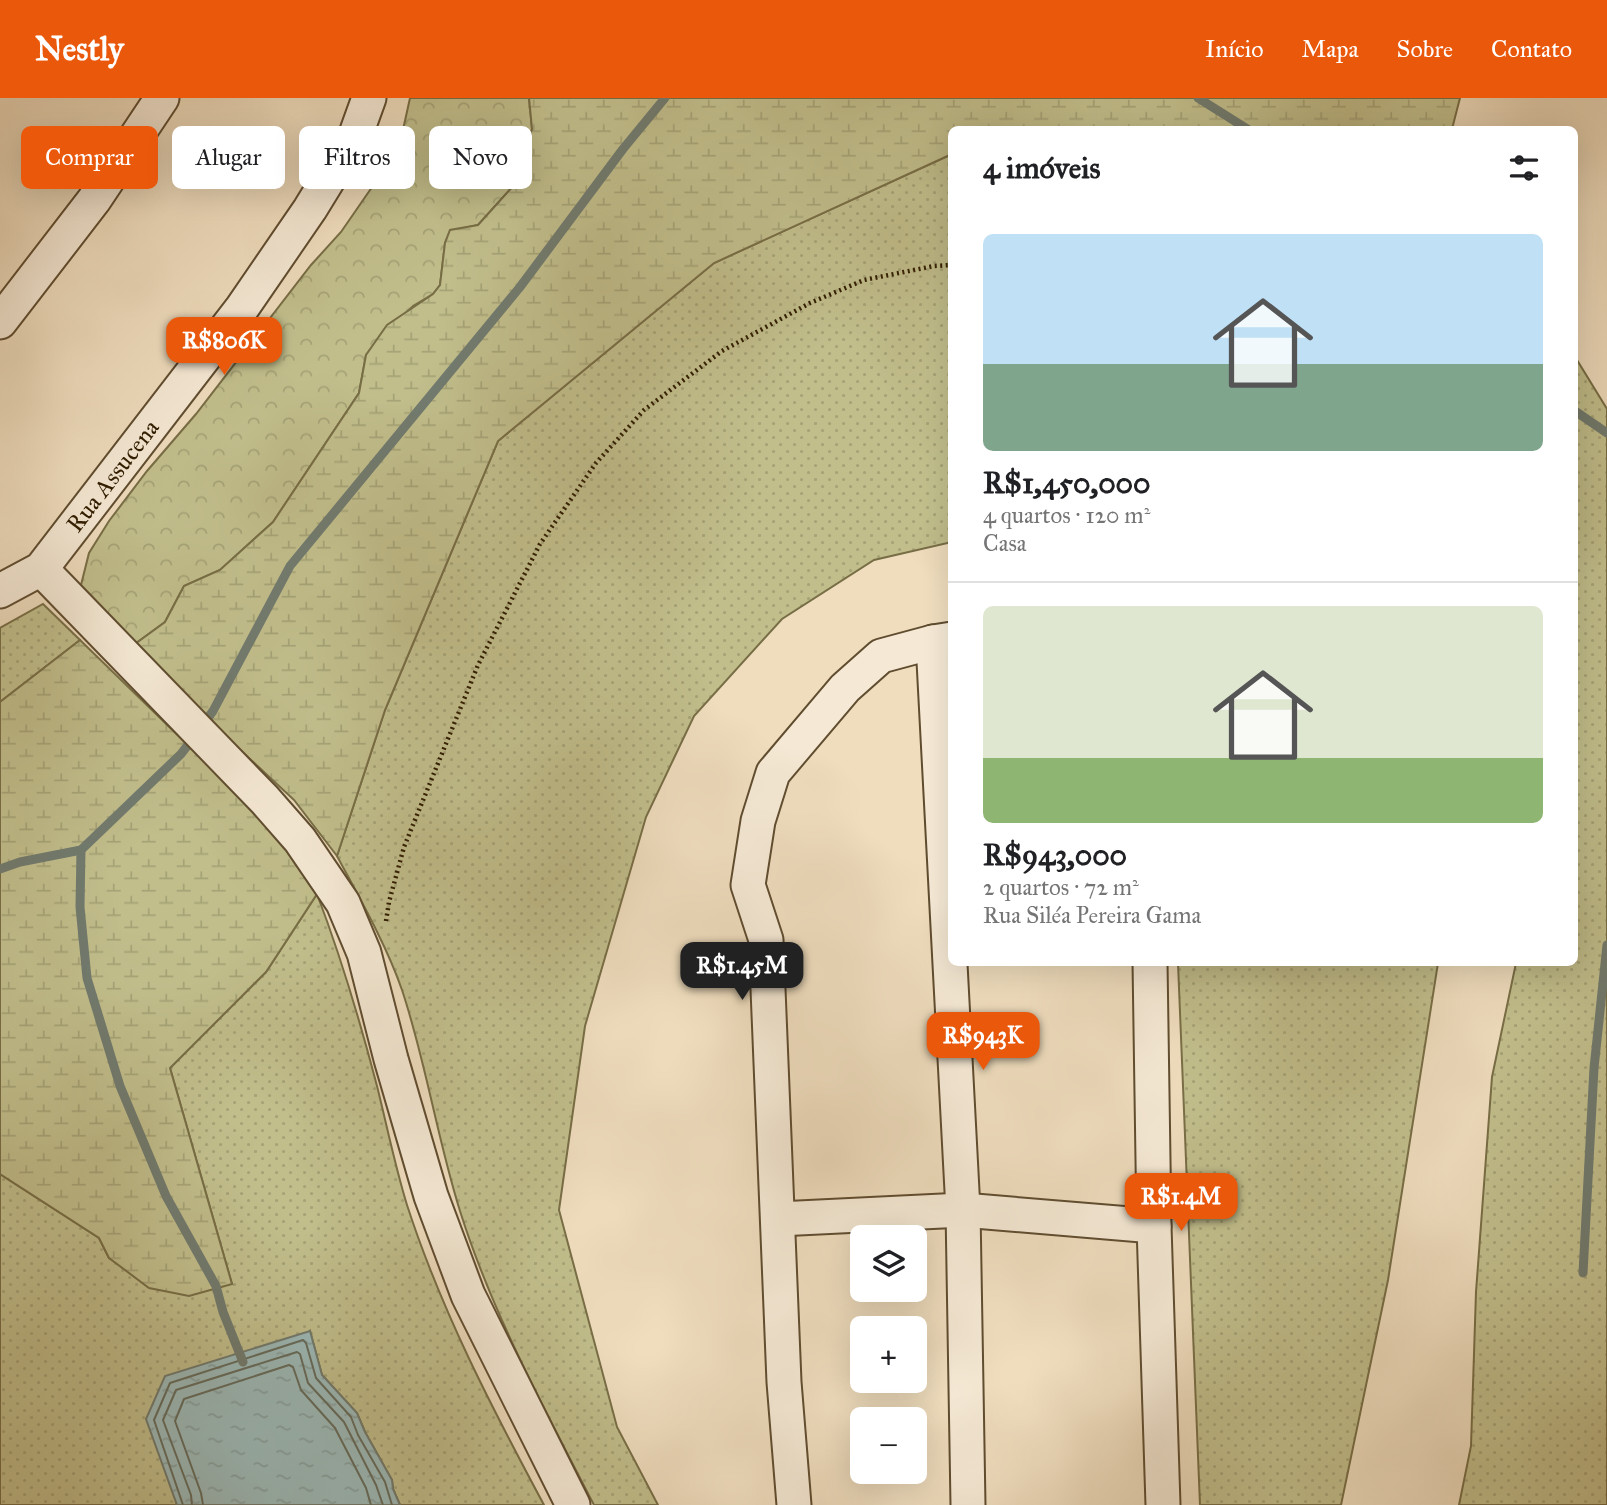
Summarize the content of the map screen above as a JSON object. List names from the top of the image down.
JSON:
{
  "streets": {
    "street": ["Rua Assucena"]
  },
  "page": {
    "header": "Nestly",
    "nav": [
      "Início",
      "Mapa",
      "Sobre",
      "Contato"
    ],
    "chip": [
      "Comprar",
      "Alugar",
      "Filtros",
      "Novo"
    ],
    "heading": "4 imóveis",
    "list": [
      {
        "name": "R$1,450,000",
        "note": "4 quartos · 120 m² · Casa"
      },
      {
        "name": "R$943,000",
        "note": "2 quartos · 72 m² · Rua Siléa Pereira Gama"
      }
    ],
    "price": [
      "R$806K",
      "R$1.45M",
      "R$943K",
      "R$1.4M"
    ],
    "map_buttons": ["+", "−"]
  }
}
